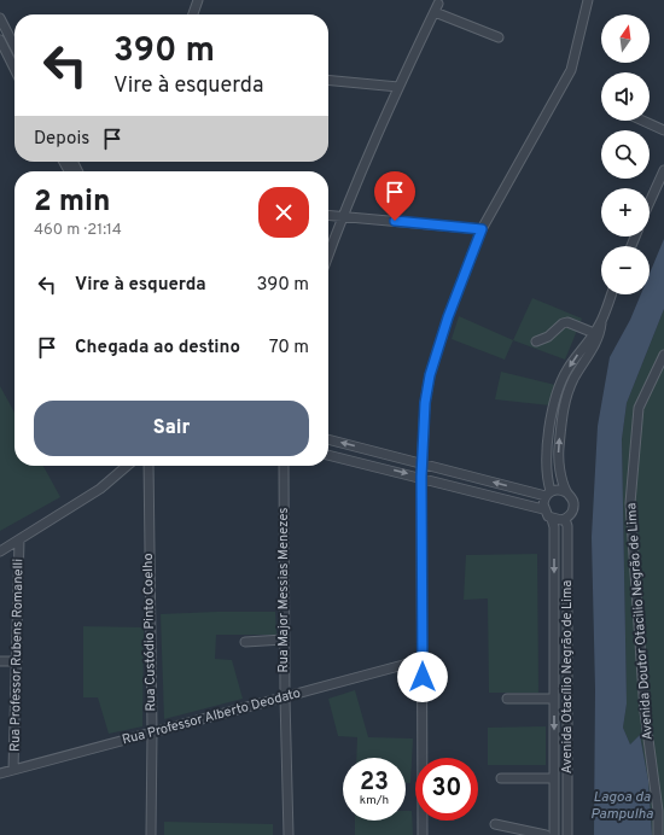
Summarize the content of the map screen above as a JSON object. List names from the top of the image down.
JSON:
{
  "streets": {
    "street": [
      "Rua Major Messias Menezes",
      "Avenida Doutor Otacilio Negrão de Lima",
      "Rua Custódio Pinto Coelho",
      "Rua Professor Rubens Romanelli",
      "Avenida Otacílio Negrão de Lima",
      "Rua Professor Alberto Deodato"
    ]
  },
  "crossings": [
    ["Rua Major Messias Menezes", "Rua Professor Alberto Deodato"],
    ["Rua Custódio Pinto Coelho", "Rua Professor Alberto Deodato"],
    ["Rua Professor Rubens Romanelli", "Rua Professor Alberto Deodato"]
  ],
  "water": ["Lagoa da Pampulha"],
  "north": "top",
  "page": {
    "map_buttons": ["+", "−"],
    "turn": ["390 m", "Vire à esquerda"],
    "then": "Depois",
    "heading": ["2 min", "460 m · 21:14"],
    "list": [
      {
        "name": "Vire à esquerda",
        "value": "390 m"
      },
      {
        "name": "Chegada ao destino",
        "value": "70 m"
      }
    ],
    "buttons": "Sair",
    "speed": "23 km/h",
    "limit": "30"
  }
}
